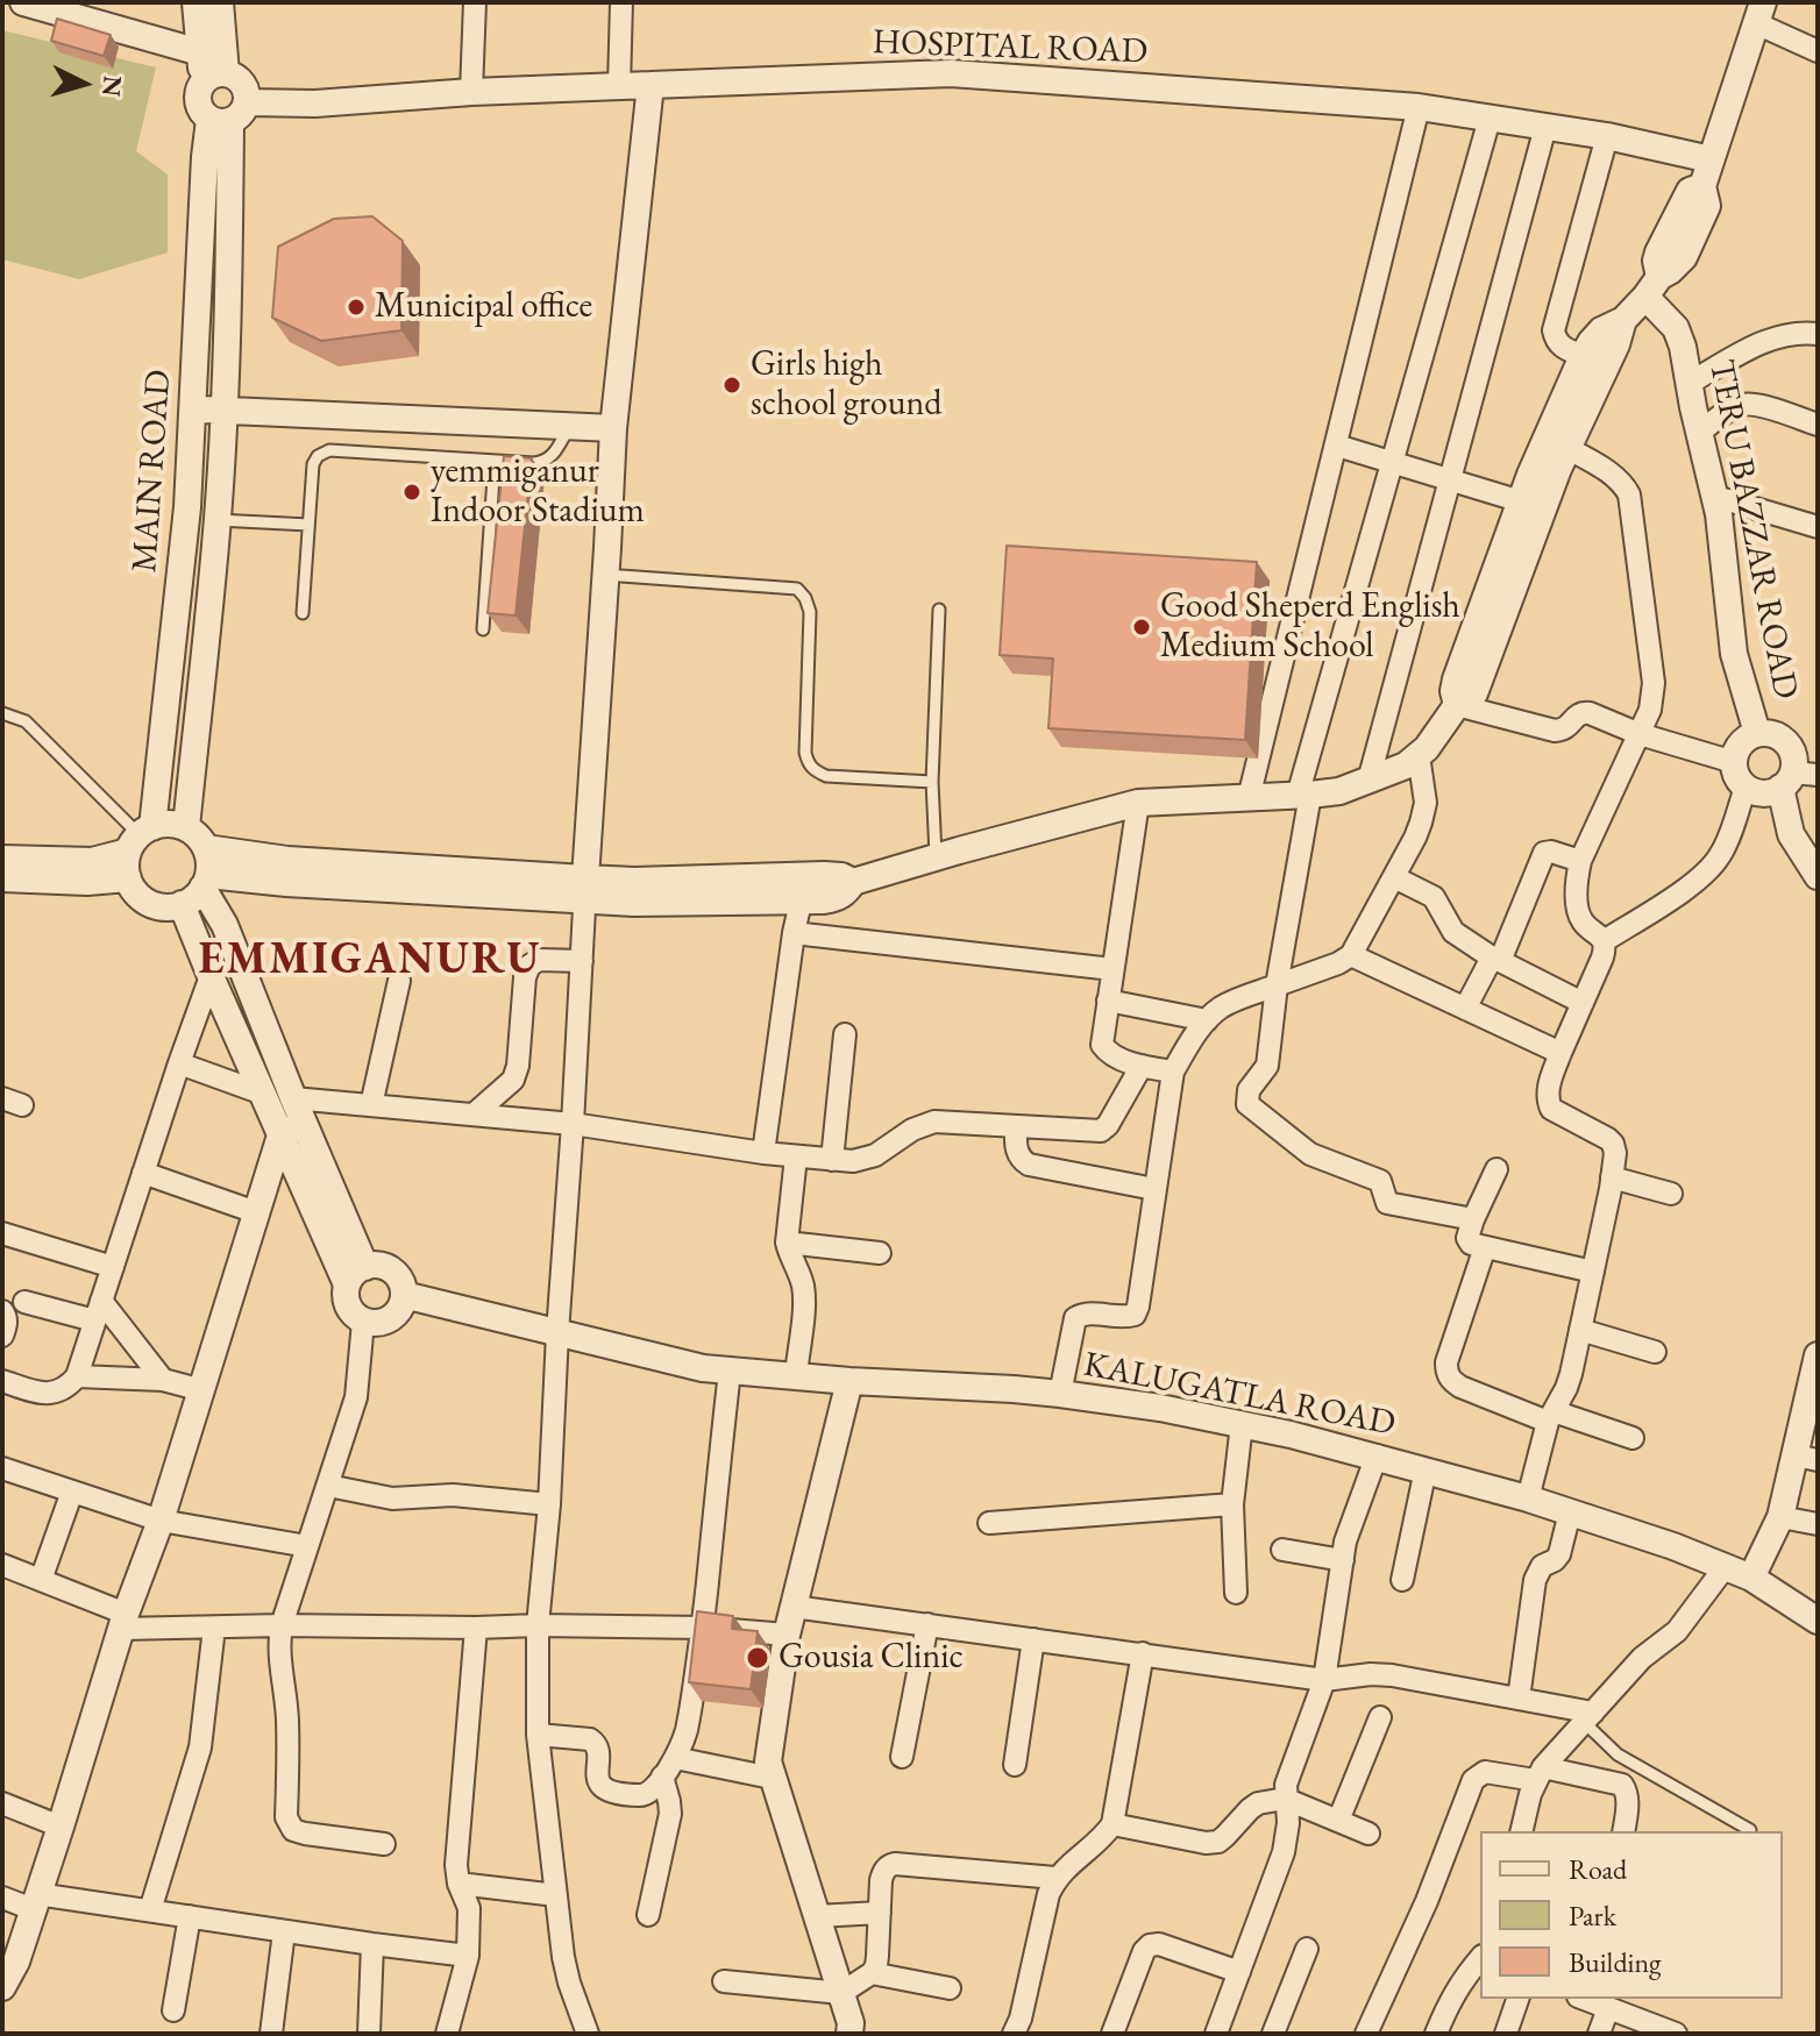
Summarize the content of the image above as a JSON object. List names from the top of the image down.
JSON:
{
  "streets": {
    "street": [
      "HOSPITAL ROAD",
      "MAIN ROAD",
      "TERU BAZZAR ROAD",
      "KALUGATLA ROAD"
    ]
  },
  "crossings": [
    ["HOSPITAL ROAD", "MAIN ROAD"]
  ],
  "districts": ["EMMIGANURU"],
  "places": [
    "Municipal office",
    "Girls high school ground",
    "yemmiganur Indoor Stadium",
    "Good Sheperd English Medium School",
    "Gousia Clinic"
  ],
  "legend": ["Road", "Park", "Building"],
  "north": "right"
}
